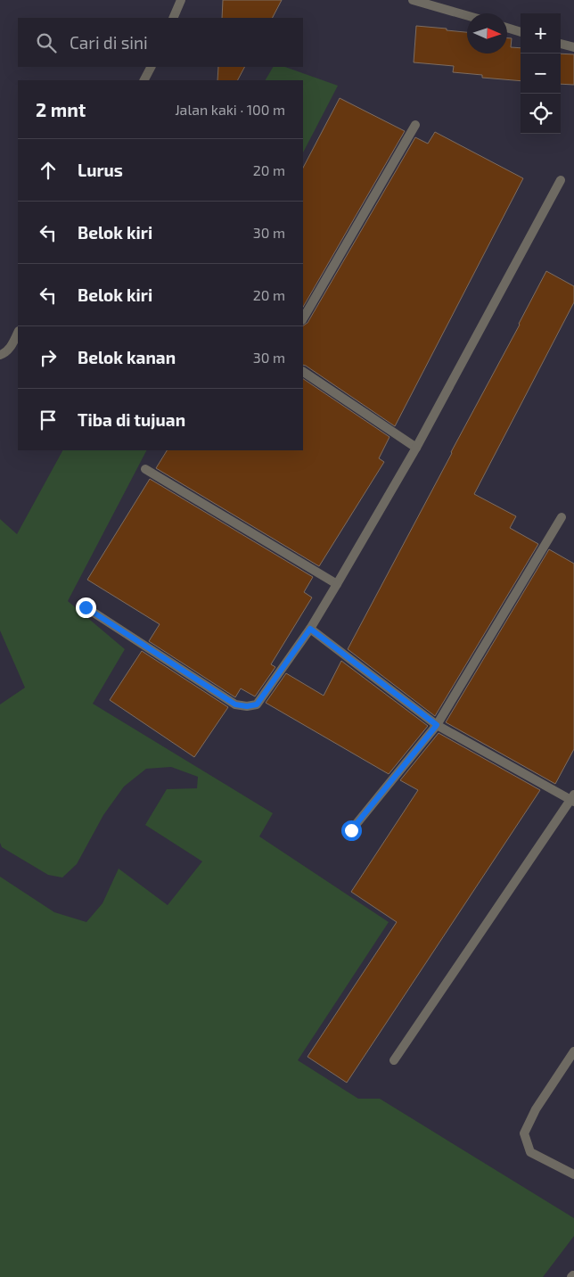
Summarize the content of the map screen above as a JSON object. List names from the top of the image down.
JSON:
{
  "north": "right",
  "page": {
    "map_buttons": ["+", "−"],
    "search": "Cari di sini",
    "heading": ["2 mnt", "Jalan kaki · 100 m"],
    "list": [
      ["Lurus", "20 m"],
      ["Belok kiri", "30 m"],
      ["Belok kiri", "20 m"],
      ["Belok kanan", "30 m"],
      "Tiba di tujuan"
    ]
  }
}
